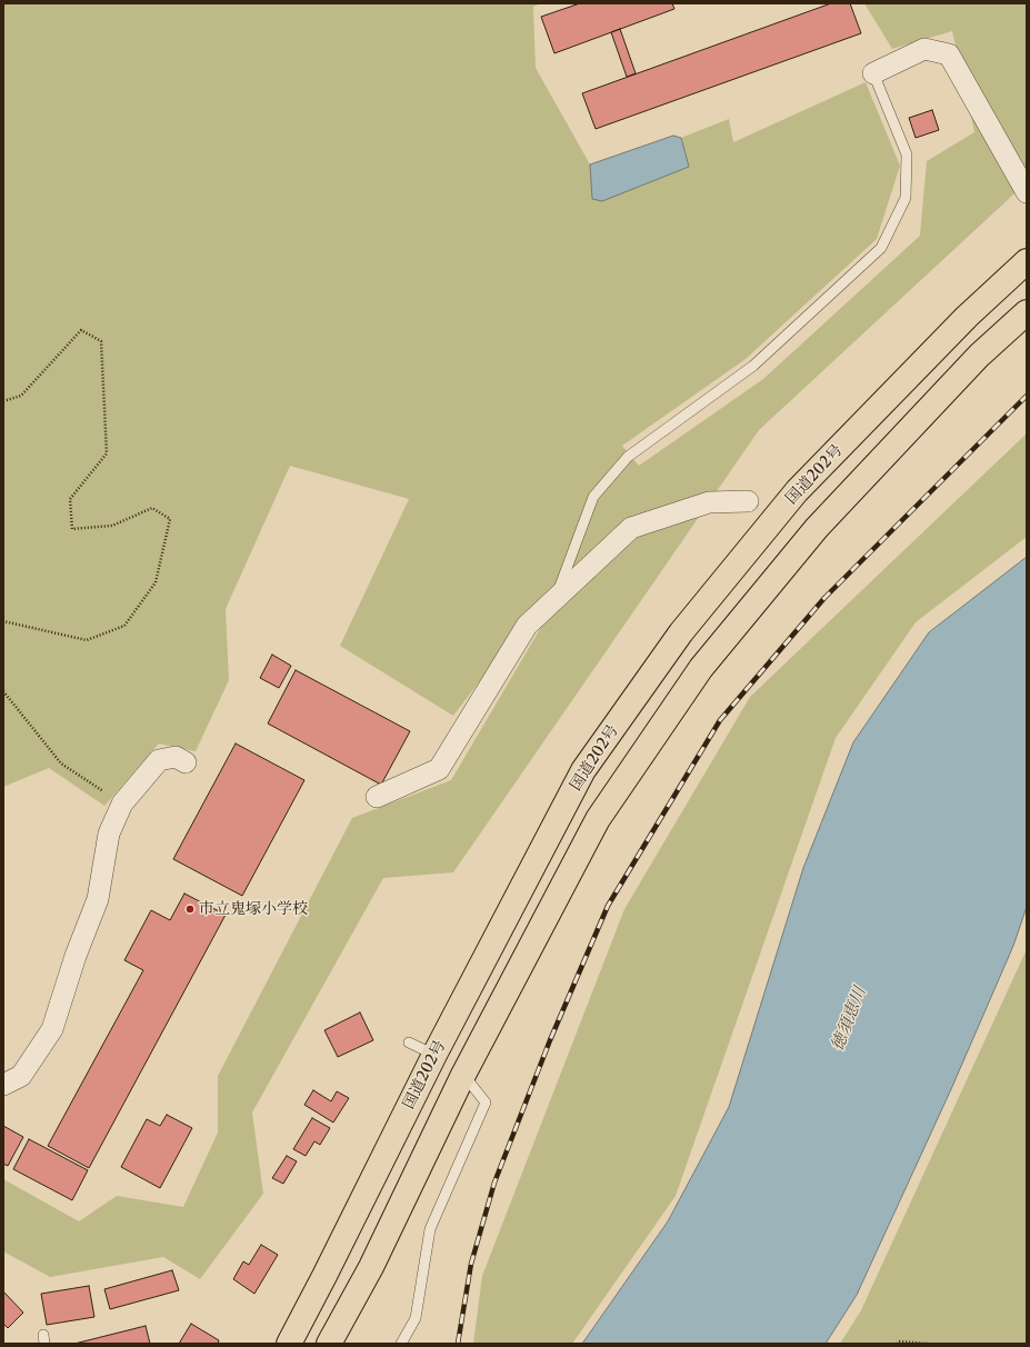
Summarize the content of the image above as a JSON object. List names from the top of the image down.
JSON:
{
  "streets": {
    "highway": ["国道202号"]
  },
  "water": ["徳須恵川"],
  "places": ["市立鬼塚小学校"]
}
